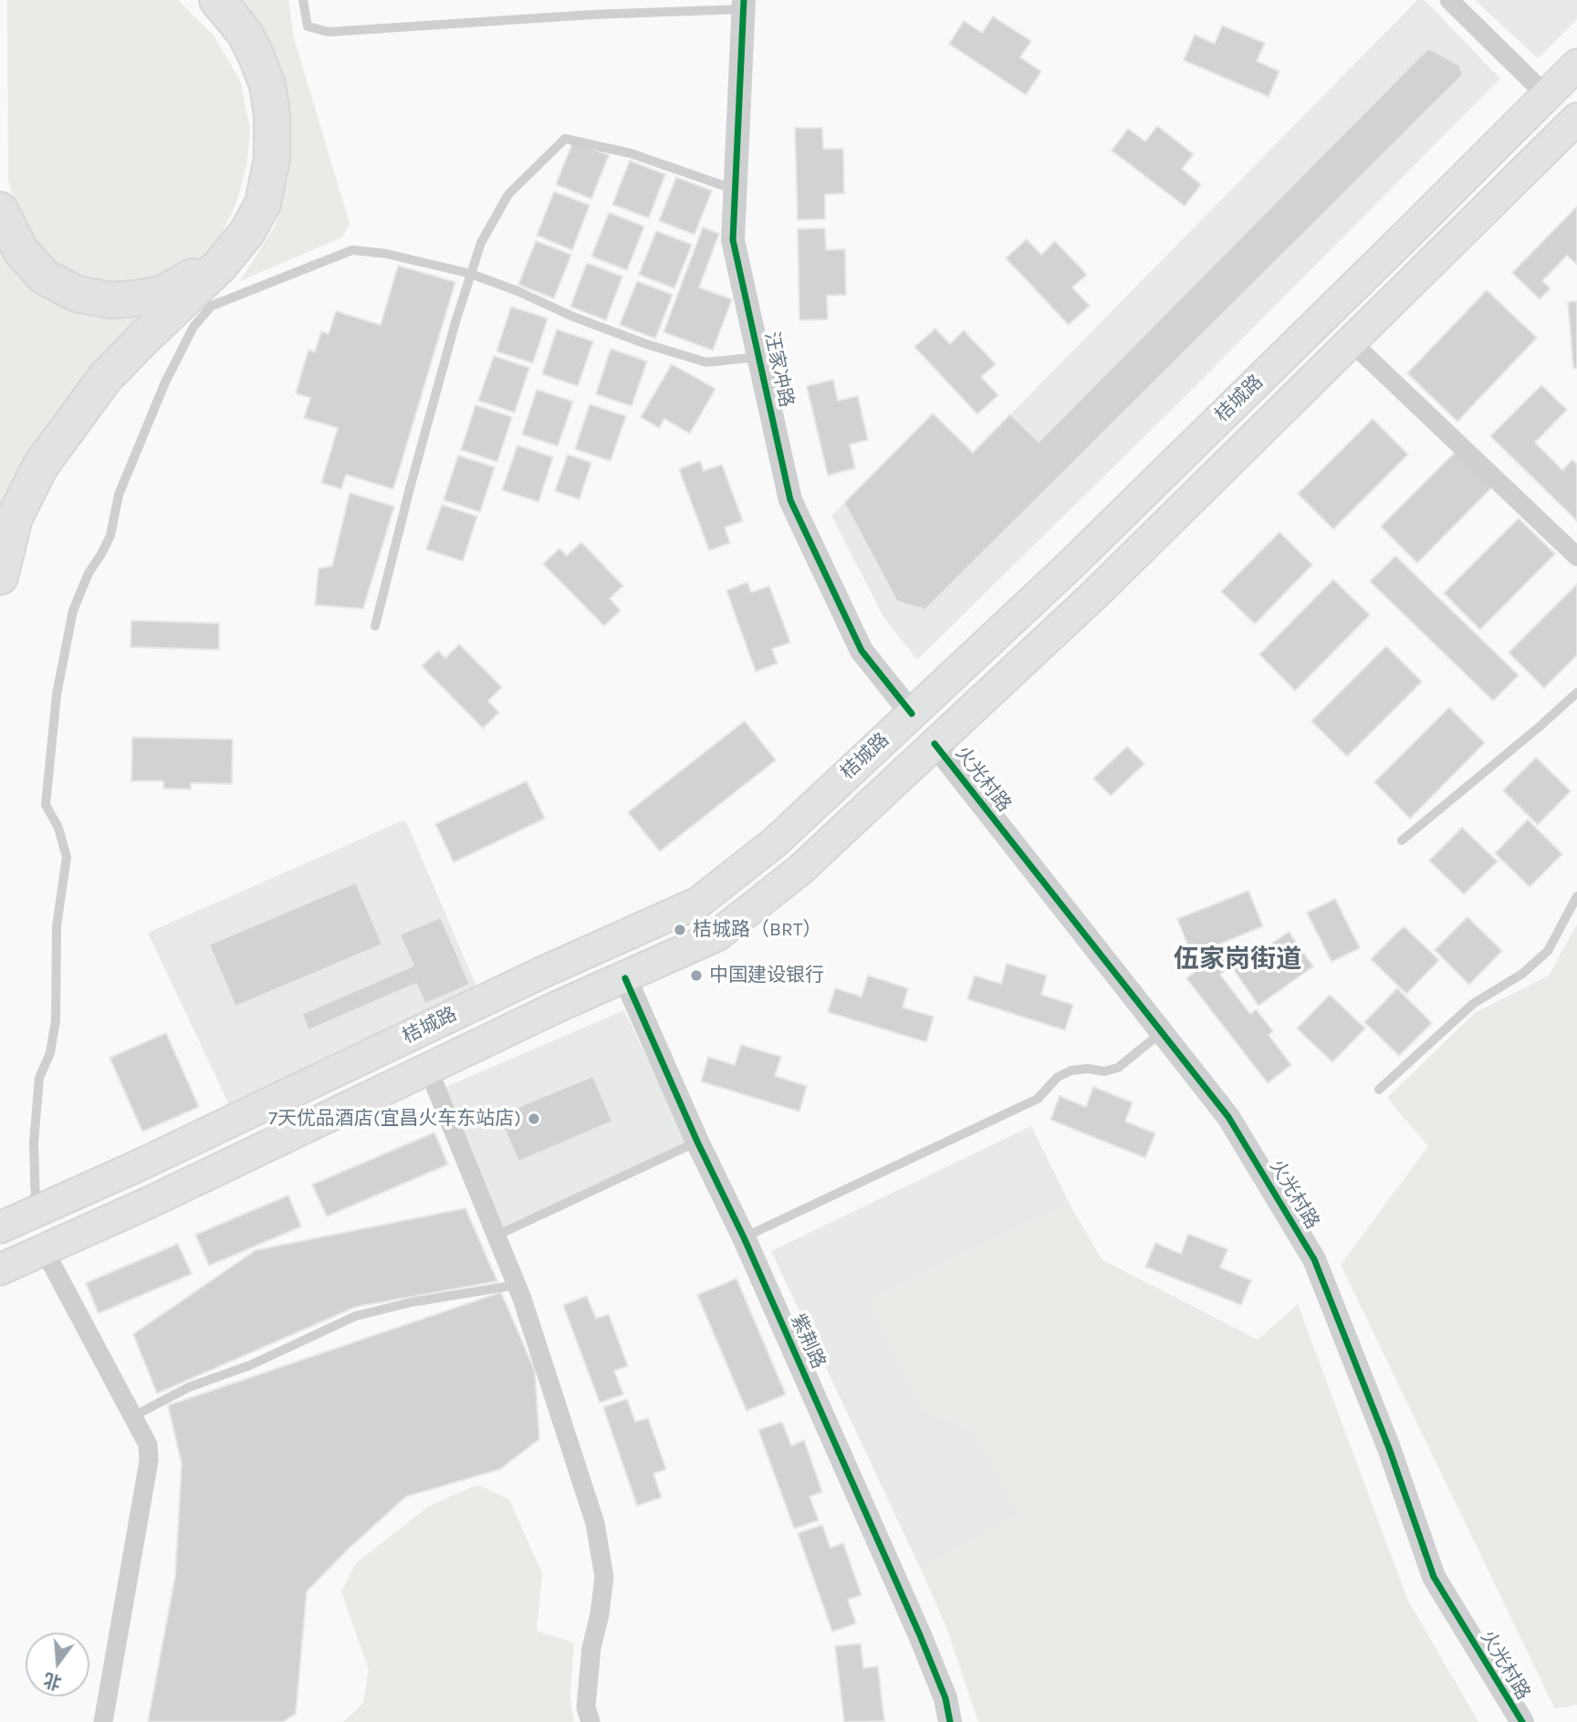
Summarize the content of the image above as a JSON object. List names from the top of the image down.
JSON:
{
  "streets": {
    "main road": ["桔城路"],
    "street": ["汪家冲路", "火光村路", "紫荆路"]
  },
  "crossings": [
    ["汪家冲路", "桔城路"],
    ["桔城路", "火光村路"],
    ["桔城路", "紫荆路"]
  ],
  "districts": ["伍家岗街道"],
  "places": ["桔城路（BRT）", "中国建设银行", "7天优品酒店(宜昌火车东站店)"],
  "north": "bottom"
}
